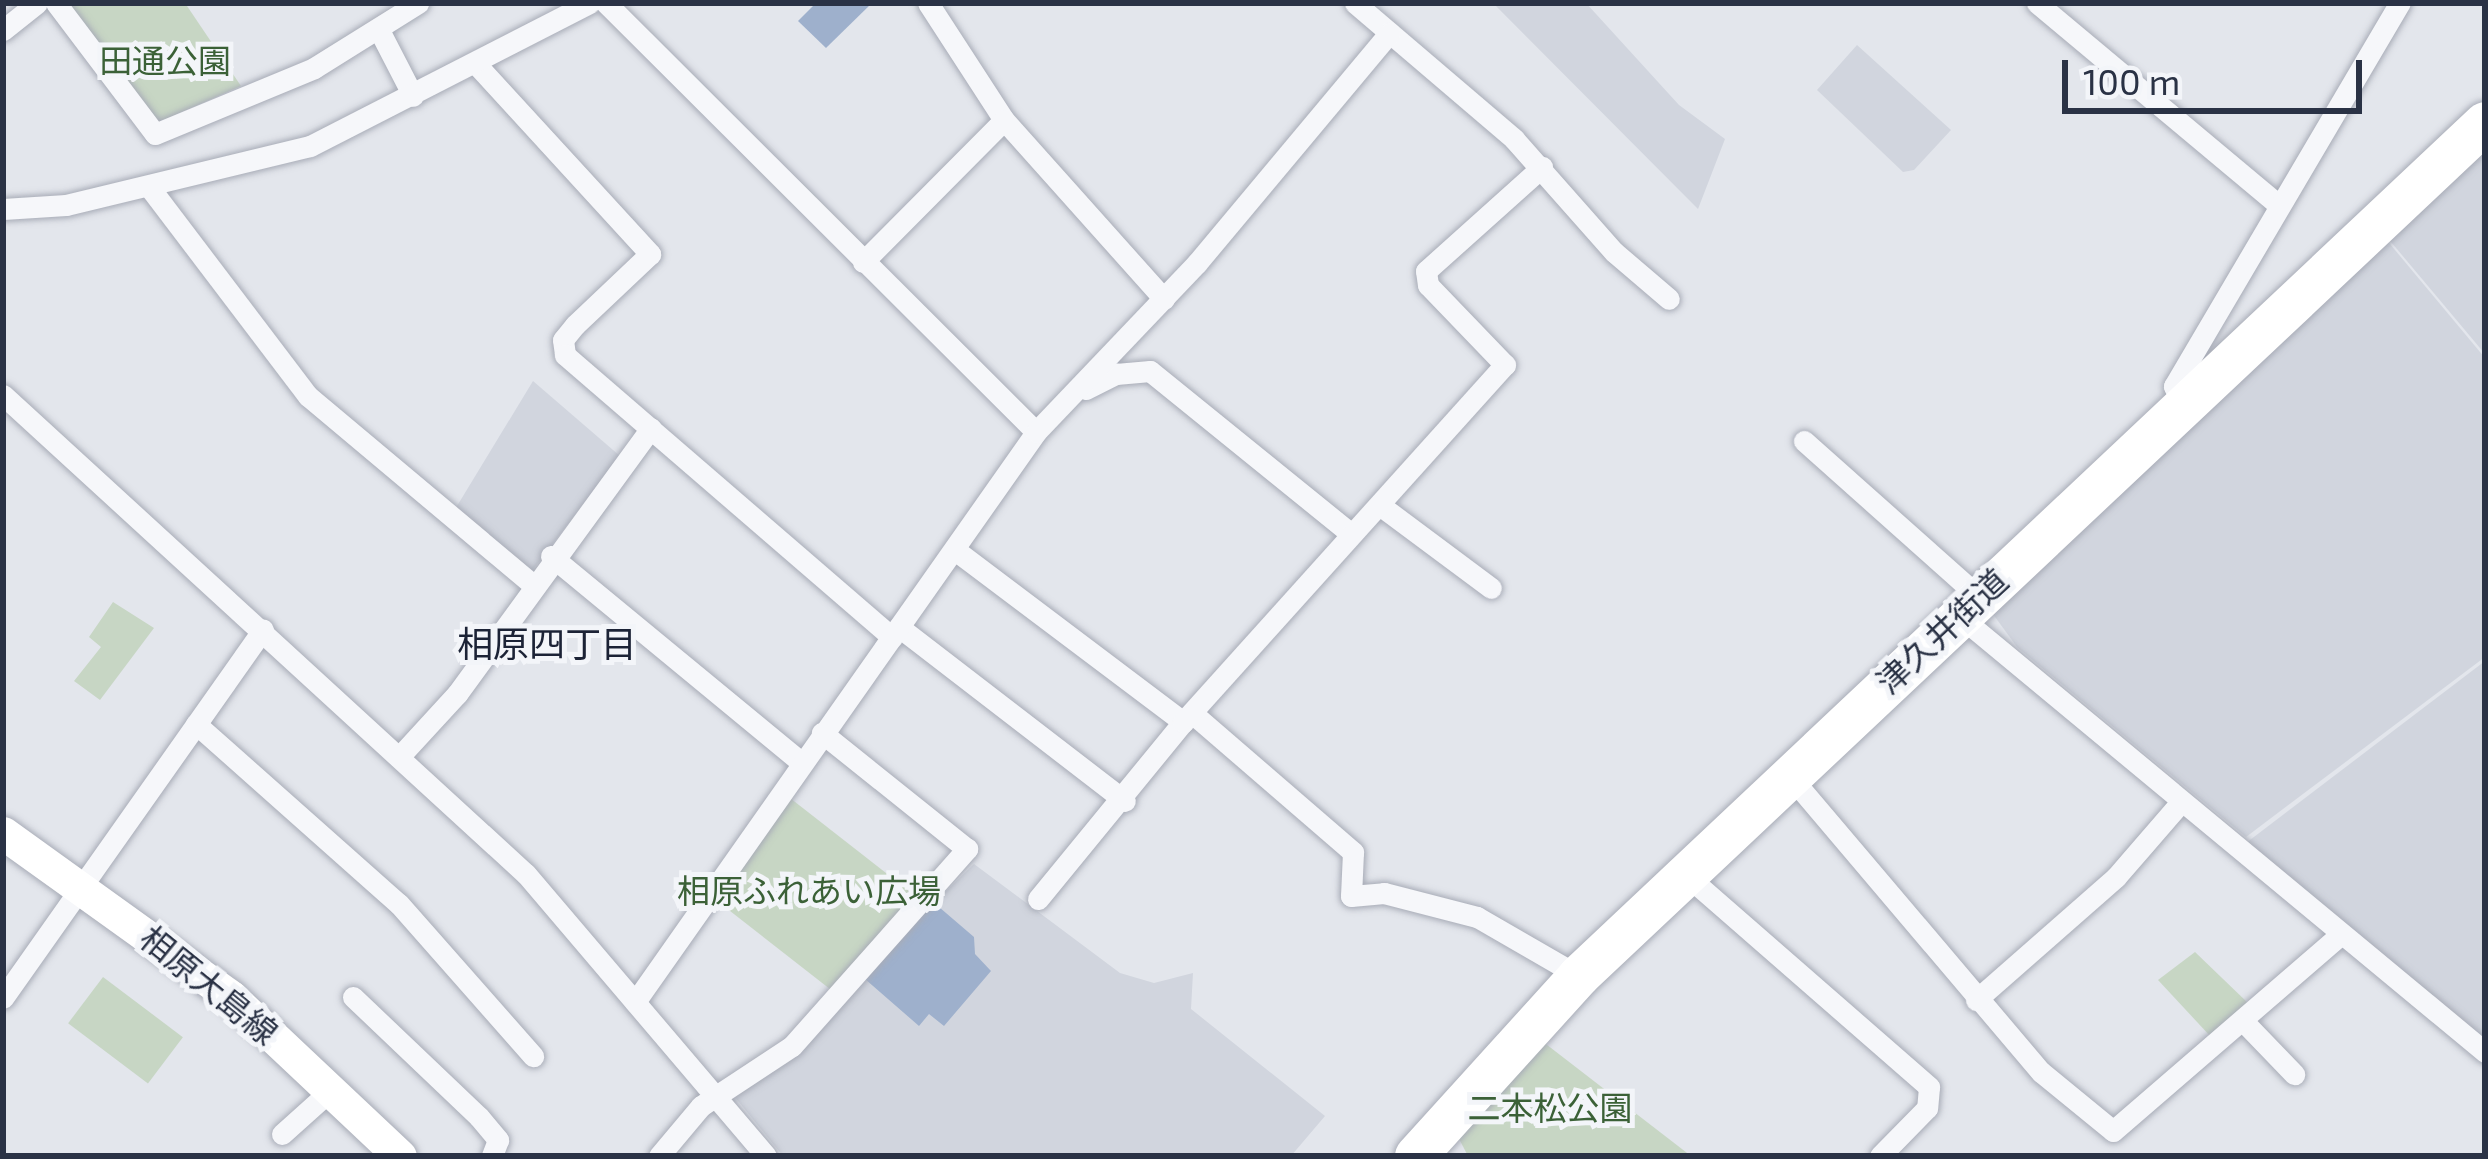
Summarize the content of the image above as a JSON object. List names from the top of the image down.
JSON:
{
  "streets": {
    "highway": ["津久井街道"],
    "street": ["相原大島線"]
  },
  "districts": ["相原四丁目"],
  "parks": ["田通公園", "相原ふれあい広場", "二本松公園"],
  "scale_bar": "100 m"
}
